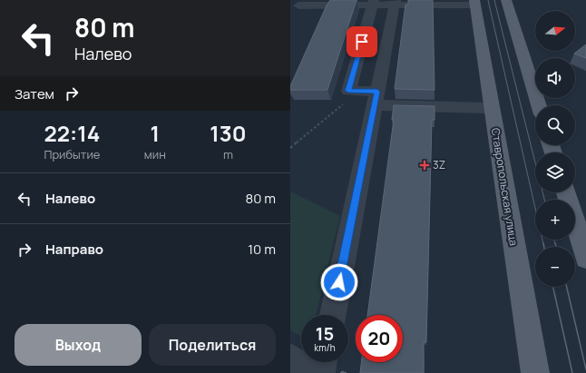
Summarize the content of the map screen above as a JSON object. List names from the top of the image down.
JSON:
{
  "streets": {
    "main road": ["Ставропольская улица"]
  },
  "places": {
    "health": ["3Z"]
  },
  "north": "right",
  "page": {
    "turn": ["80 m", "Налево"],
    "map_buttons": ["+", "−"],
    "then": "Затем",
    "eta": [
      "22:14",
      "Прибытие",
      "1",
      "мин",
      "130",
      "m"
    ],
    "list": [
      {
        "name": "Налево",
        "value": "80 m"
      },
      {
        "name": "Направо",
        "value": "10 m"
      }
    ],
    "speed": "15 km/h",
    "limit": "20",
    "buttons": ["Выход", "Поделиться"]
  }
}
